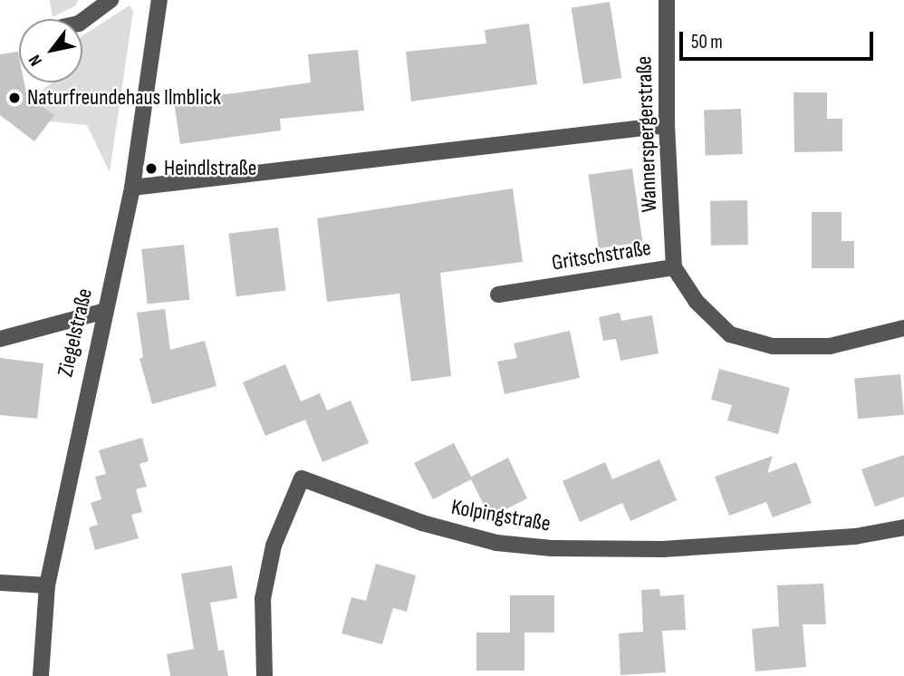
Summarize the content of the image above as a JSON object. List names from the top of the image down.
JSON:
{
  "streets": {
    "street": [
      "Wannerspergerstraße",
      "Gritschstraße",
      "Ziegelstraße",
      "Kolpingstraße"
    ]
  },
  "crossings": [
    ["Wannerspergerstraße", "Gritschstraße"]
  ],
  "places": ["Naturfreundehaus Ilmblick", "Heindlstraße"],
  "scale_bar": "50 m",
  "north": "bottom left"
}
